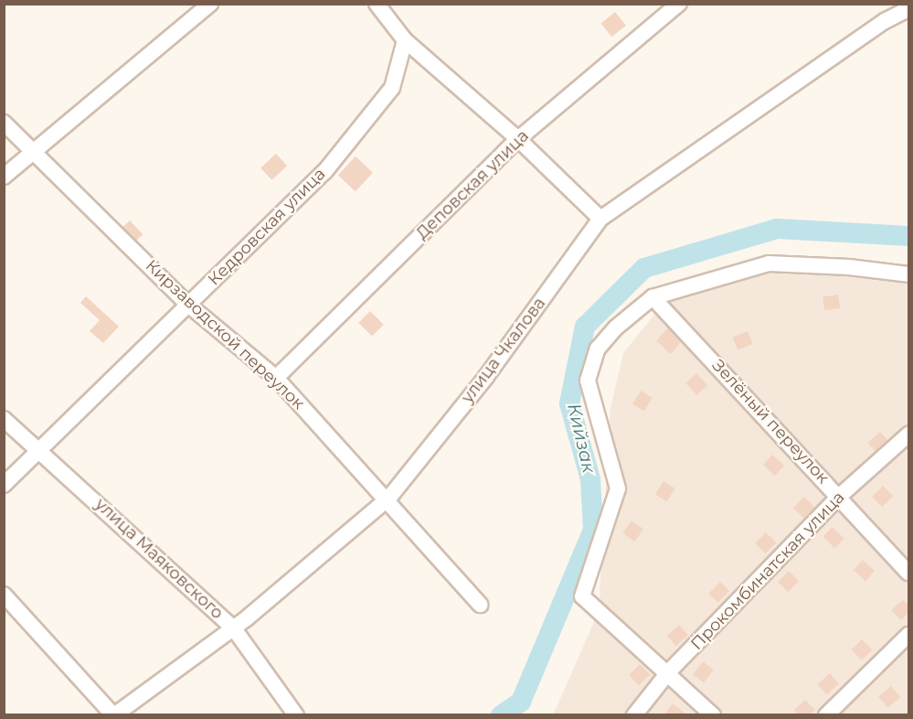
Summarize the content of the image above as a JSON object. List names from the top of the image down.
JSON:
{
  "streets": {
    "street": [
      "Деповская улица",
      "Кедровская улица",
      "Кирзаводской переулок",
      "улица Чкалова",
      "Зелёный переулок",
      "улица Маяковского",
      "Прокомбинатская улица"
    ]
  },
  "crossings": [
    ["Деповская улица", "Кирзаводской переулок"],
    ["Кедровская улица", "Кирзаводской переулок"],
    ["Кедровская улица", "улица Маяковского"],
    ["Кирзаводской переулок", "улица Чкалова"],
    ["улица Чкалова", "улица Маяковского"],
    ["Зелёный переулок", "Прокомбинатская улица"]
  ],
  "water": ["Кийзак"]
}
